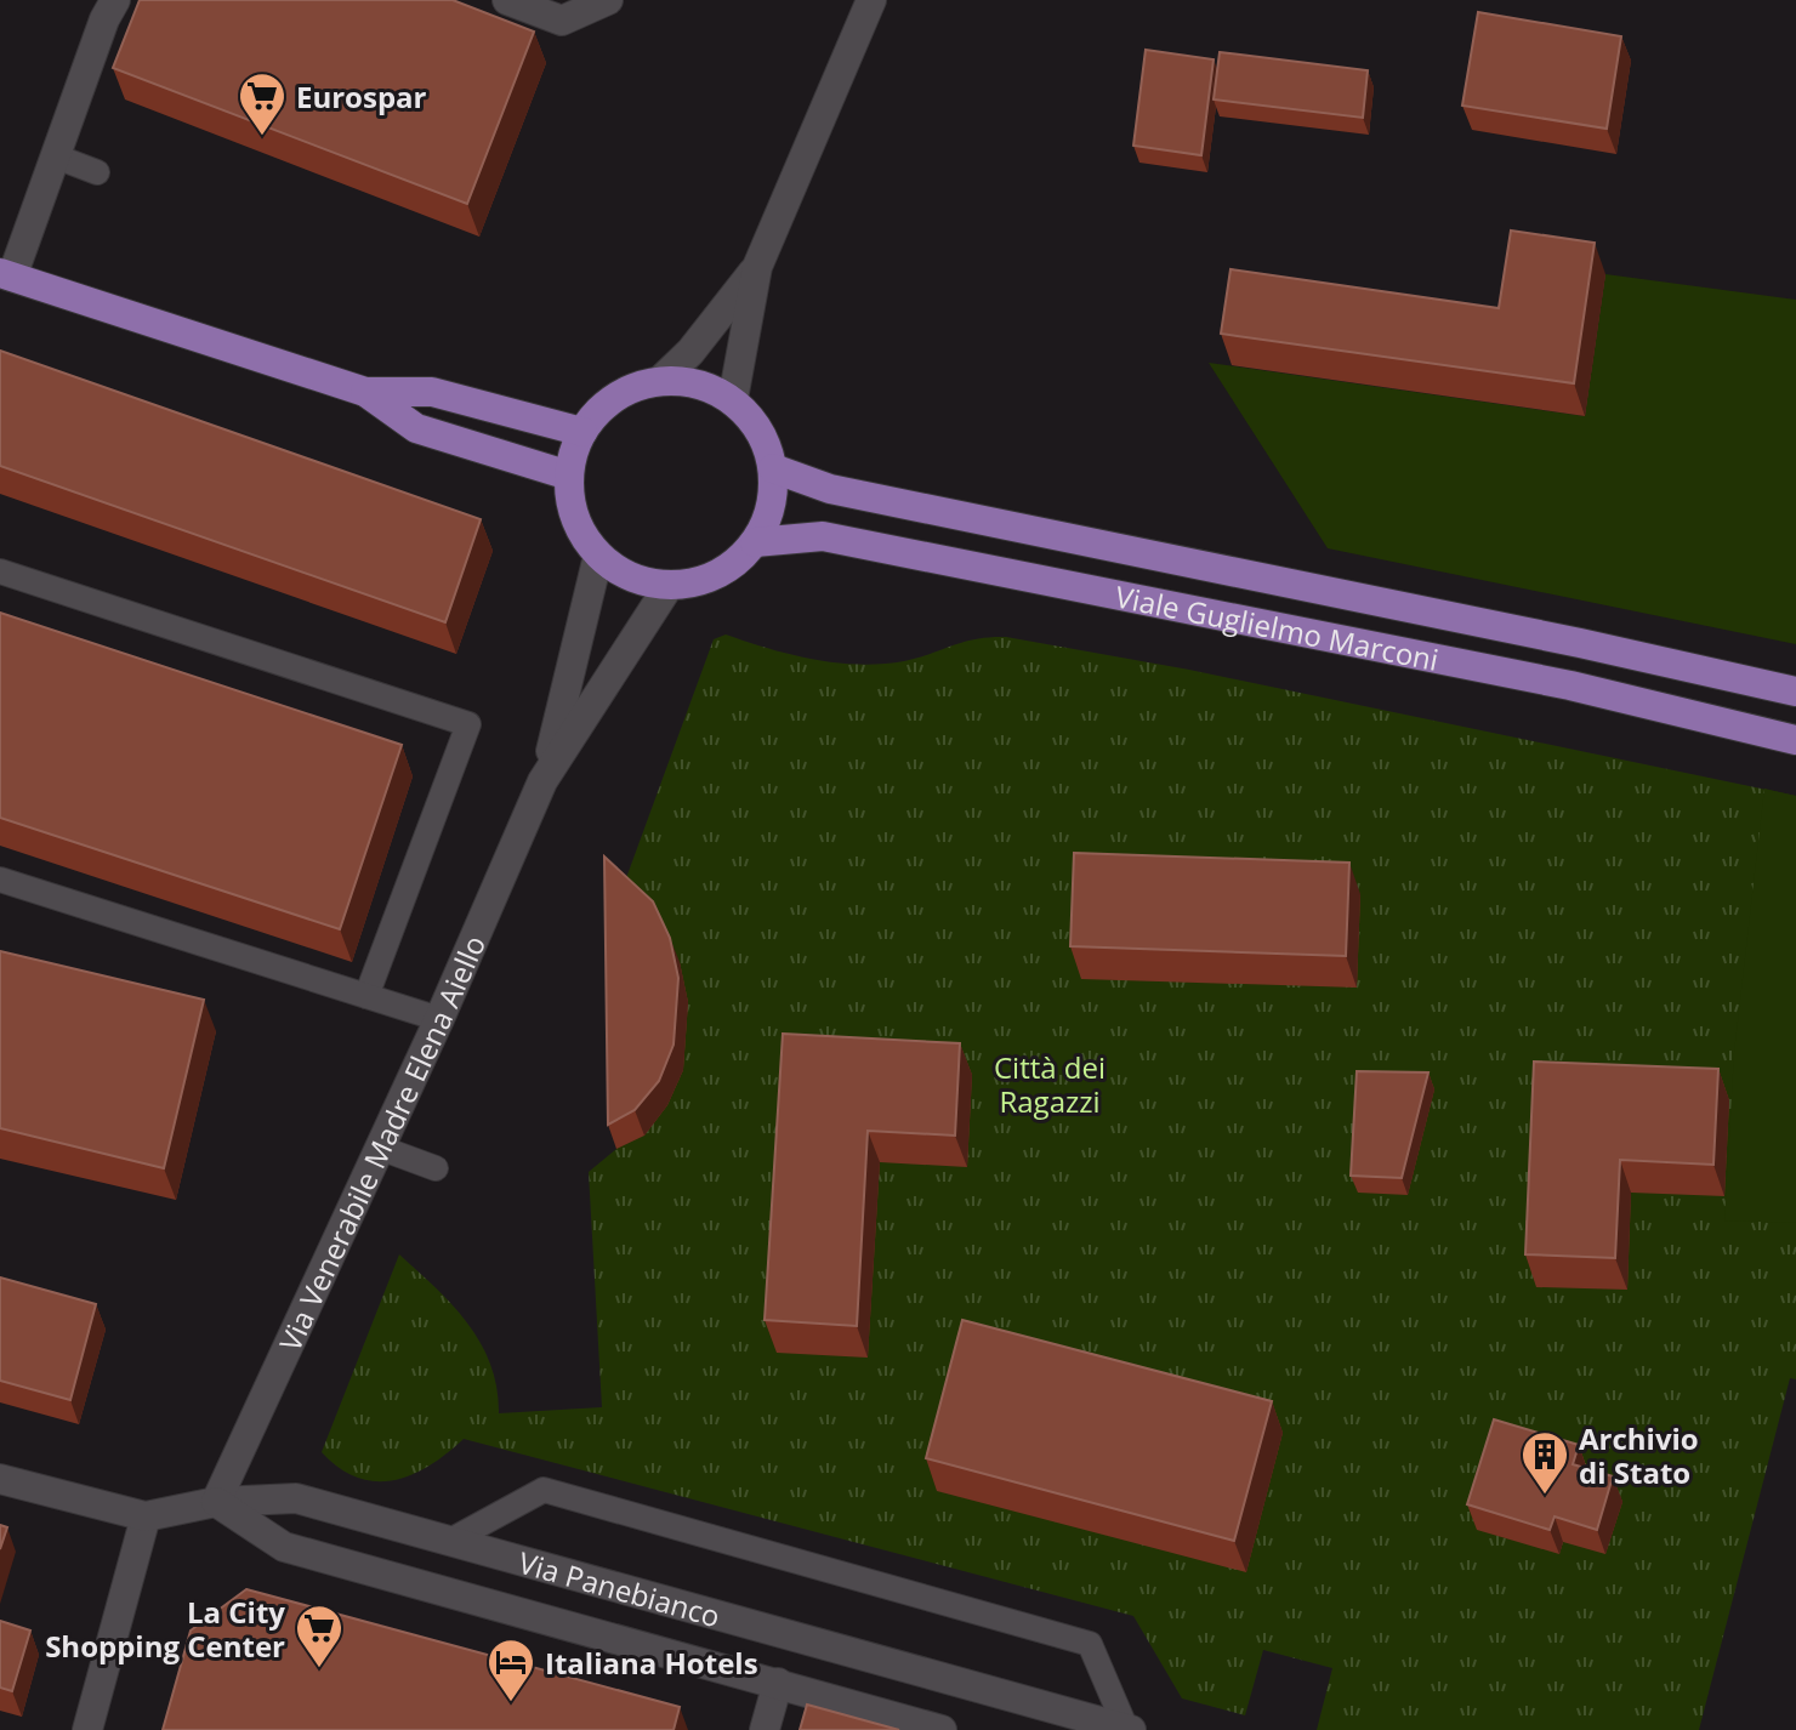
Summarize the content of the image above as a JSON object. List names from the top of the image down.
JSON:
{
  "streets": {
    "main road": ["Viale Guglielmo Marconi"],
    "street": ["Via Venerabile Madre Elena Aiello", "Via Panebianco"]
  },
  "crossings": [
    ["Viale Guglielmo Marconi", "Via Venerabile Madre Elena Aiello"],
    ["Via Venerabile Madre Elena Aiello", "Via Panebianco"]
  ],
  "parks": ["Città dei Ragazzi"],
  "places": {
    "supermarket": ["Eurospar", "La City Shopping Center"],
    "building": ["Archivio di Stato"],
    "hotel": ["Italiana Hotels"]
  }
}
